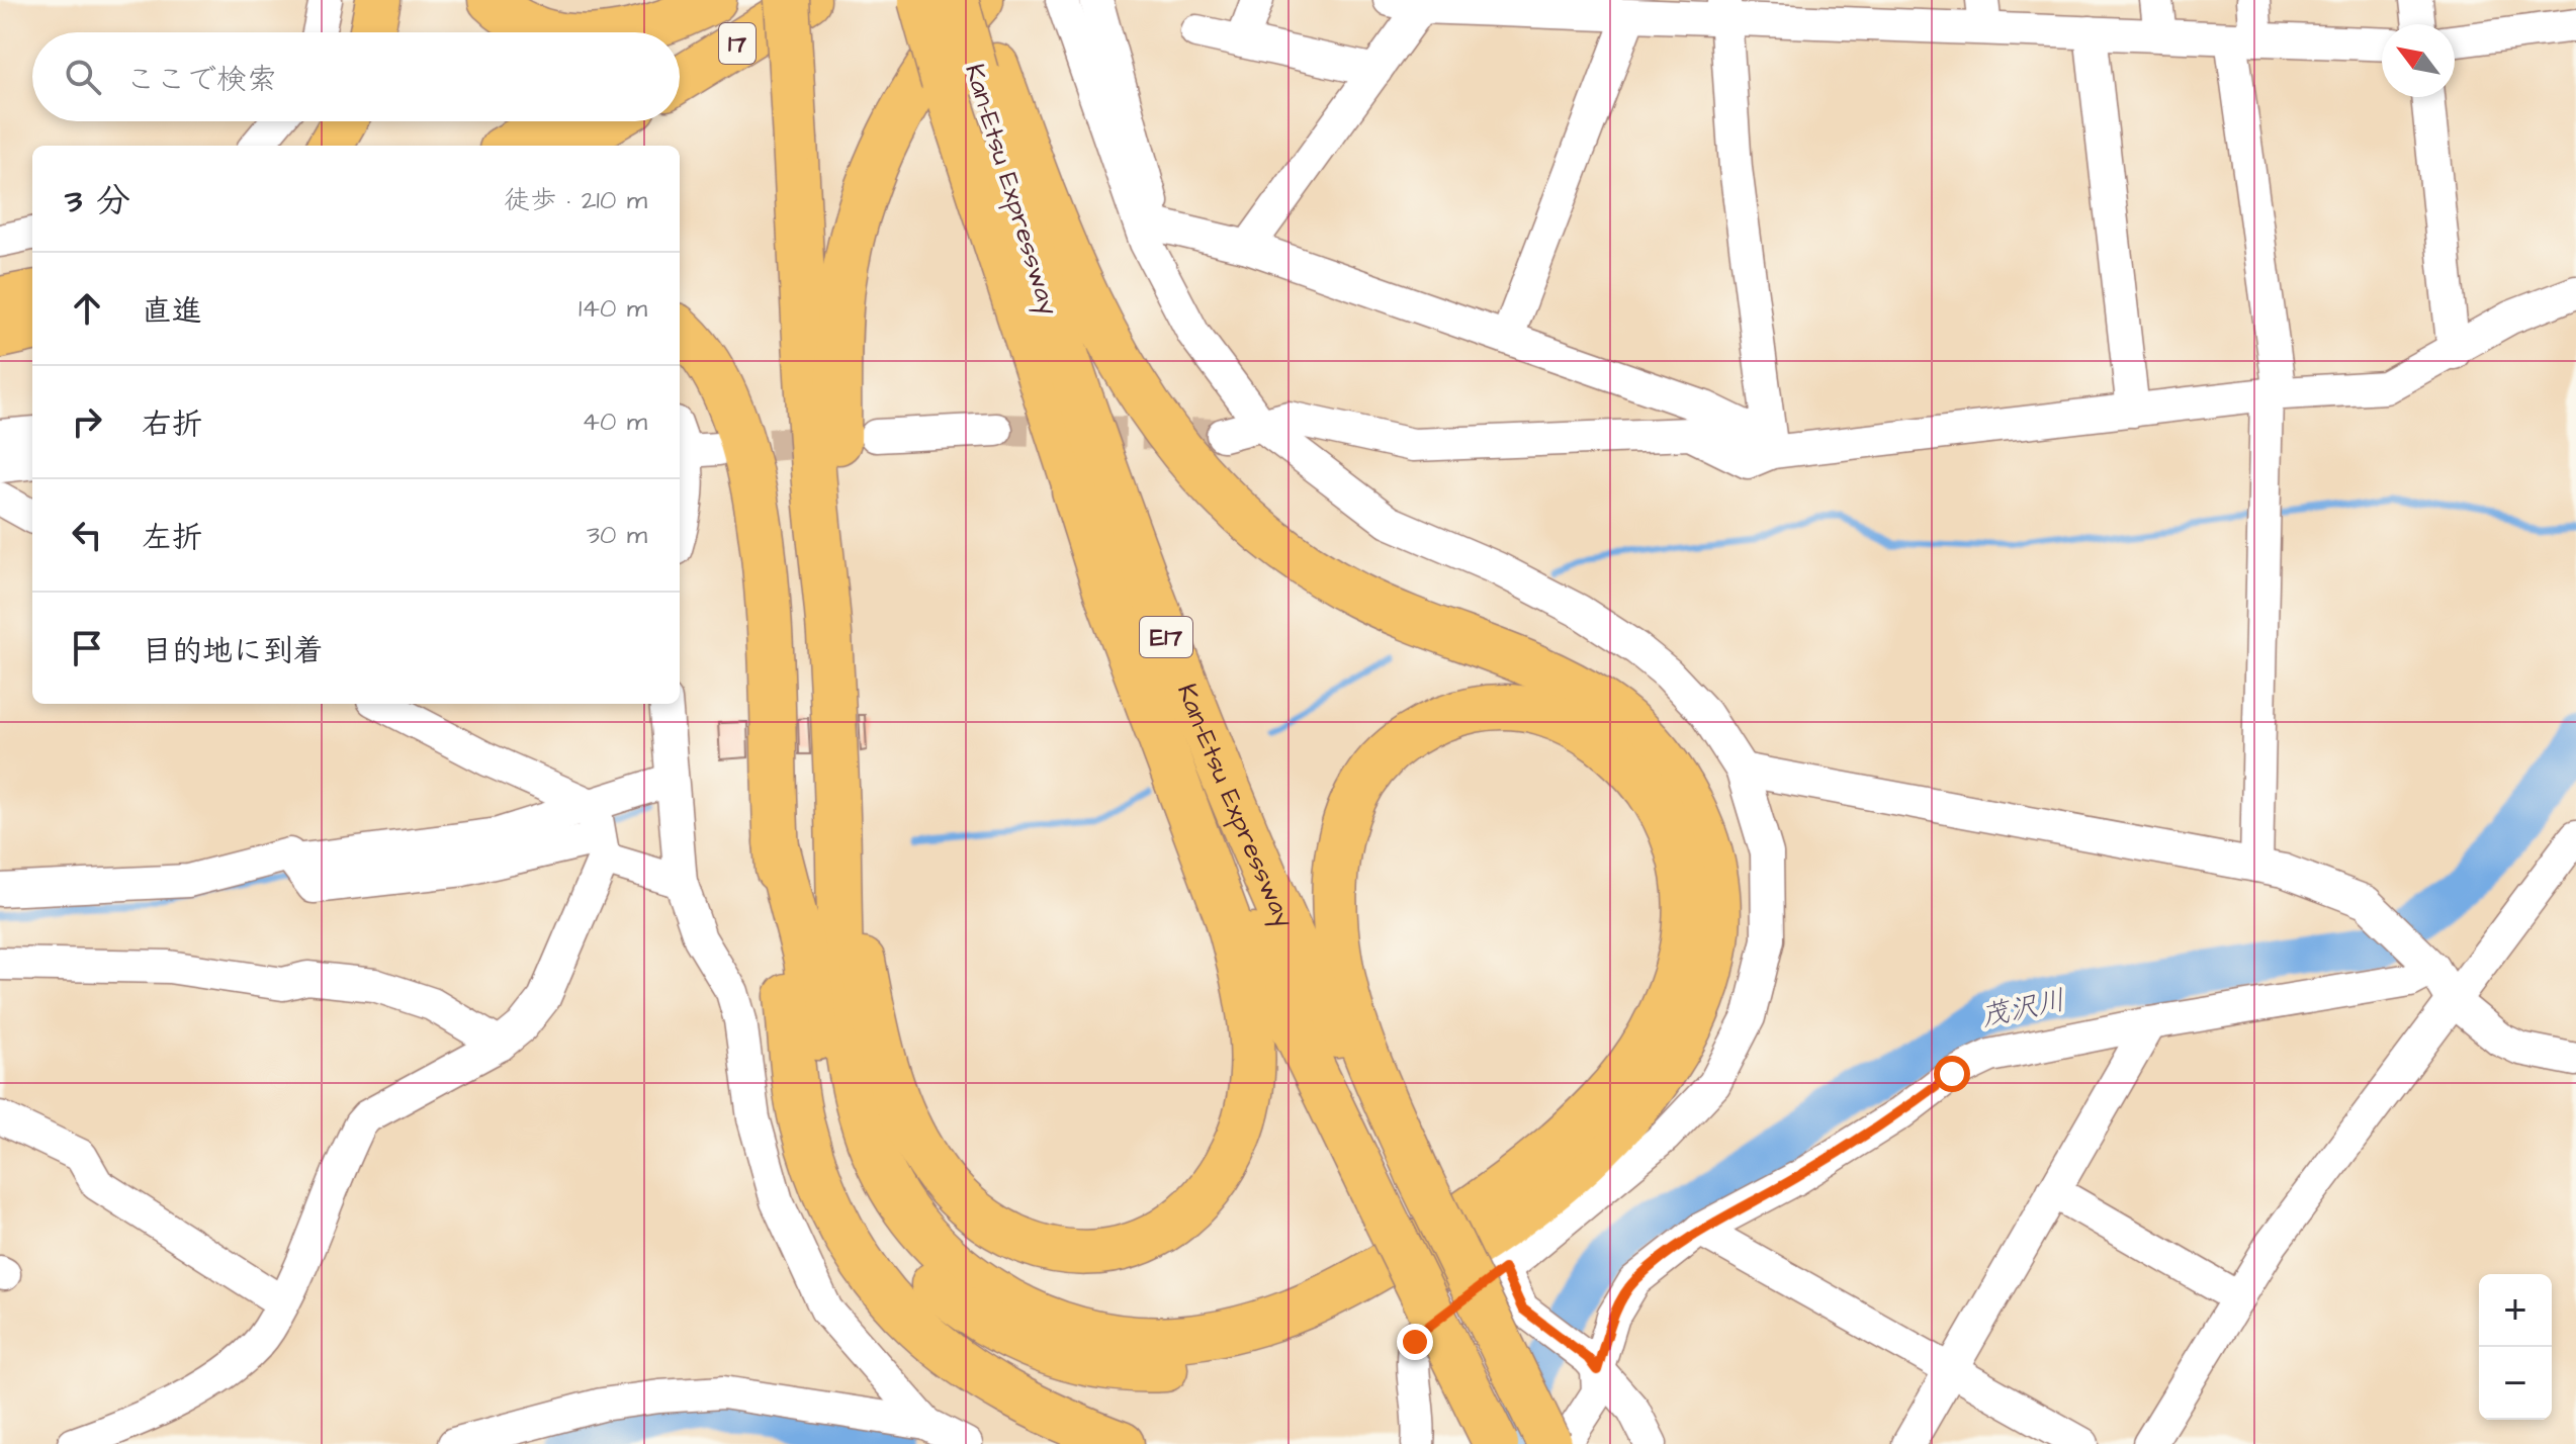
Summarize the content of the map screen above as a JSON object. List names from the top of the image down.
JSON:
{
  "streets": {
    "highway": ["17", "Kan-Etsu Expressway", "E17"]
  },
  "water": ["茂沢川"],
  "north": "top left",
  "page": {
    "search": "ここで検索",
    "heading": ["3 分", "徒歩 · 210 m"],
    "list": [
      ["直進", "140 m"],
      ["右折", "40 m"],
      ["左折", "30 m"],
      "目的地に到着"
    ],
    "map_buttons": ["+", "−"]
  }
}
